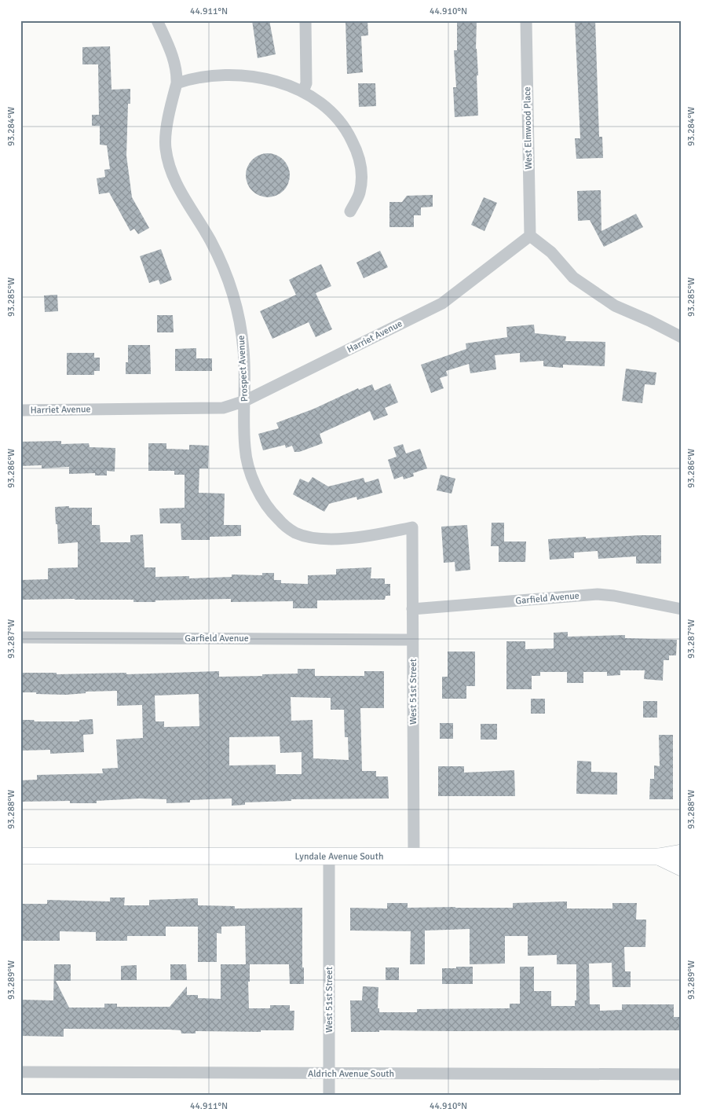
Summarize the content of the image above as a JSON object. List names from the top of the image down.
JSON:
{
  "streets": {
    "main road": ["Lyndale Avenue South"],
    "street": [
      "West Elmwood Place",
      "Harriet Avenue",
      "Prospect Avenue",
      "Garfield Avenue",
      "West 51st Street",
      "Aldrich Avenue South"
    ]
  },
  "crossings": [
    ["West Elmwood Place", "Harriet Avenue"],
    ["Harriet Avenue", "Prospect Avenue"],
    ["Prospect Avenue", "West 51st Street"],
    ["Garfield Avenue", "West 51st Street"],
    ["West 51st Street", "Lyndale Avenue South"],
    ["West 51st Street", "Aldrich Avenue South"]
  ],
  "coordinates": [
    "44.911°N",
    "44.910°N",
    "93.284°W",
    "93.285°W",
    "93.286°W",
    "93.287°W",
    "93.288°W",
    "93.289°W"
  ]
}
